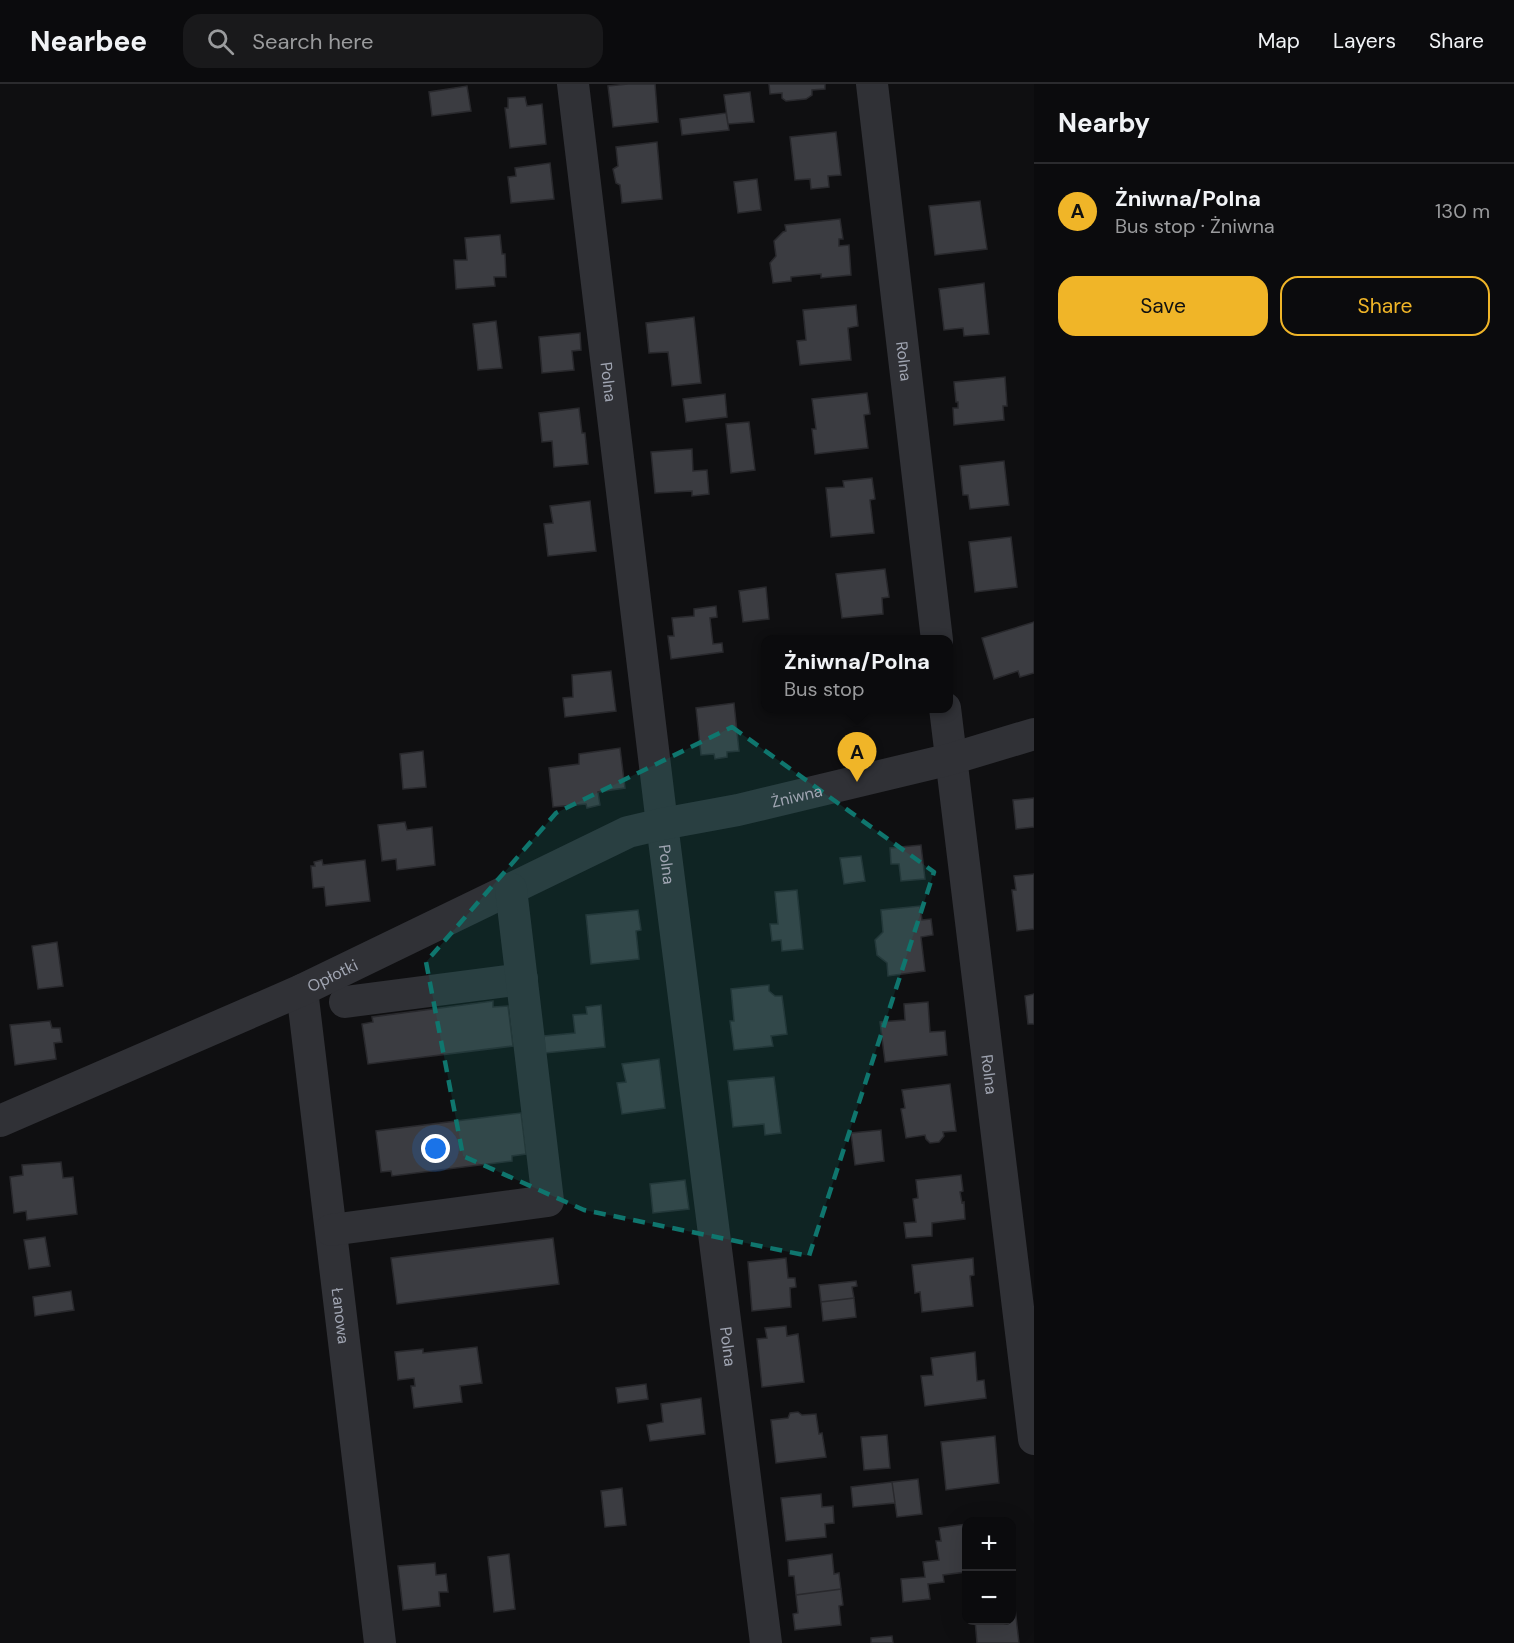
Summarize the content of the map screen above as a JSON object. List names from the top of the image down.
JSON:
{
  "streets": {
    "street": [
      "Rolna",
      "Polna",
      "Żniwna",
      "Opłotki",
      "Łanowa"
    ]
  },
  "crossings": [
    ["Rolna", "Żniwna"],
    ["Polna", "Żniwna"],
    ["Polna", "Opłotki"],
    ["Żniwna", "Opłotki"],
    ["Opłotki", "Łanowa"]
  ],
  "page": {
    "header": "Nearbee",
    "search": "Search here",
    "nav": ["Map", "Layers", "Share"],
    "heading": "Nearby",
    "list": [
      {
        "mark": "A",
        "name": "Żniwna/Polna",
        "note": "Bus stop · Żniwna",
        "value": "130 m"
      }
    ],
    "buttons": ["Save", "Share"],
    "popup": ["Żniwna/Polna", "Bus stop"],
    "pins": "A",
    "map_buttons": ["+", "−"]
  }
}
